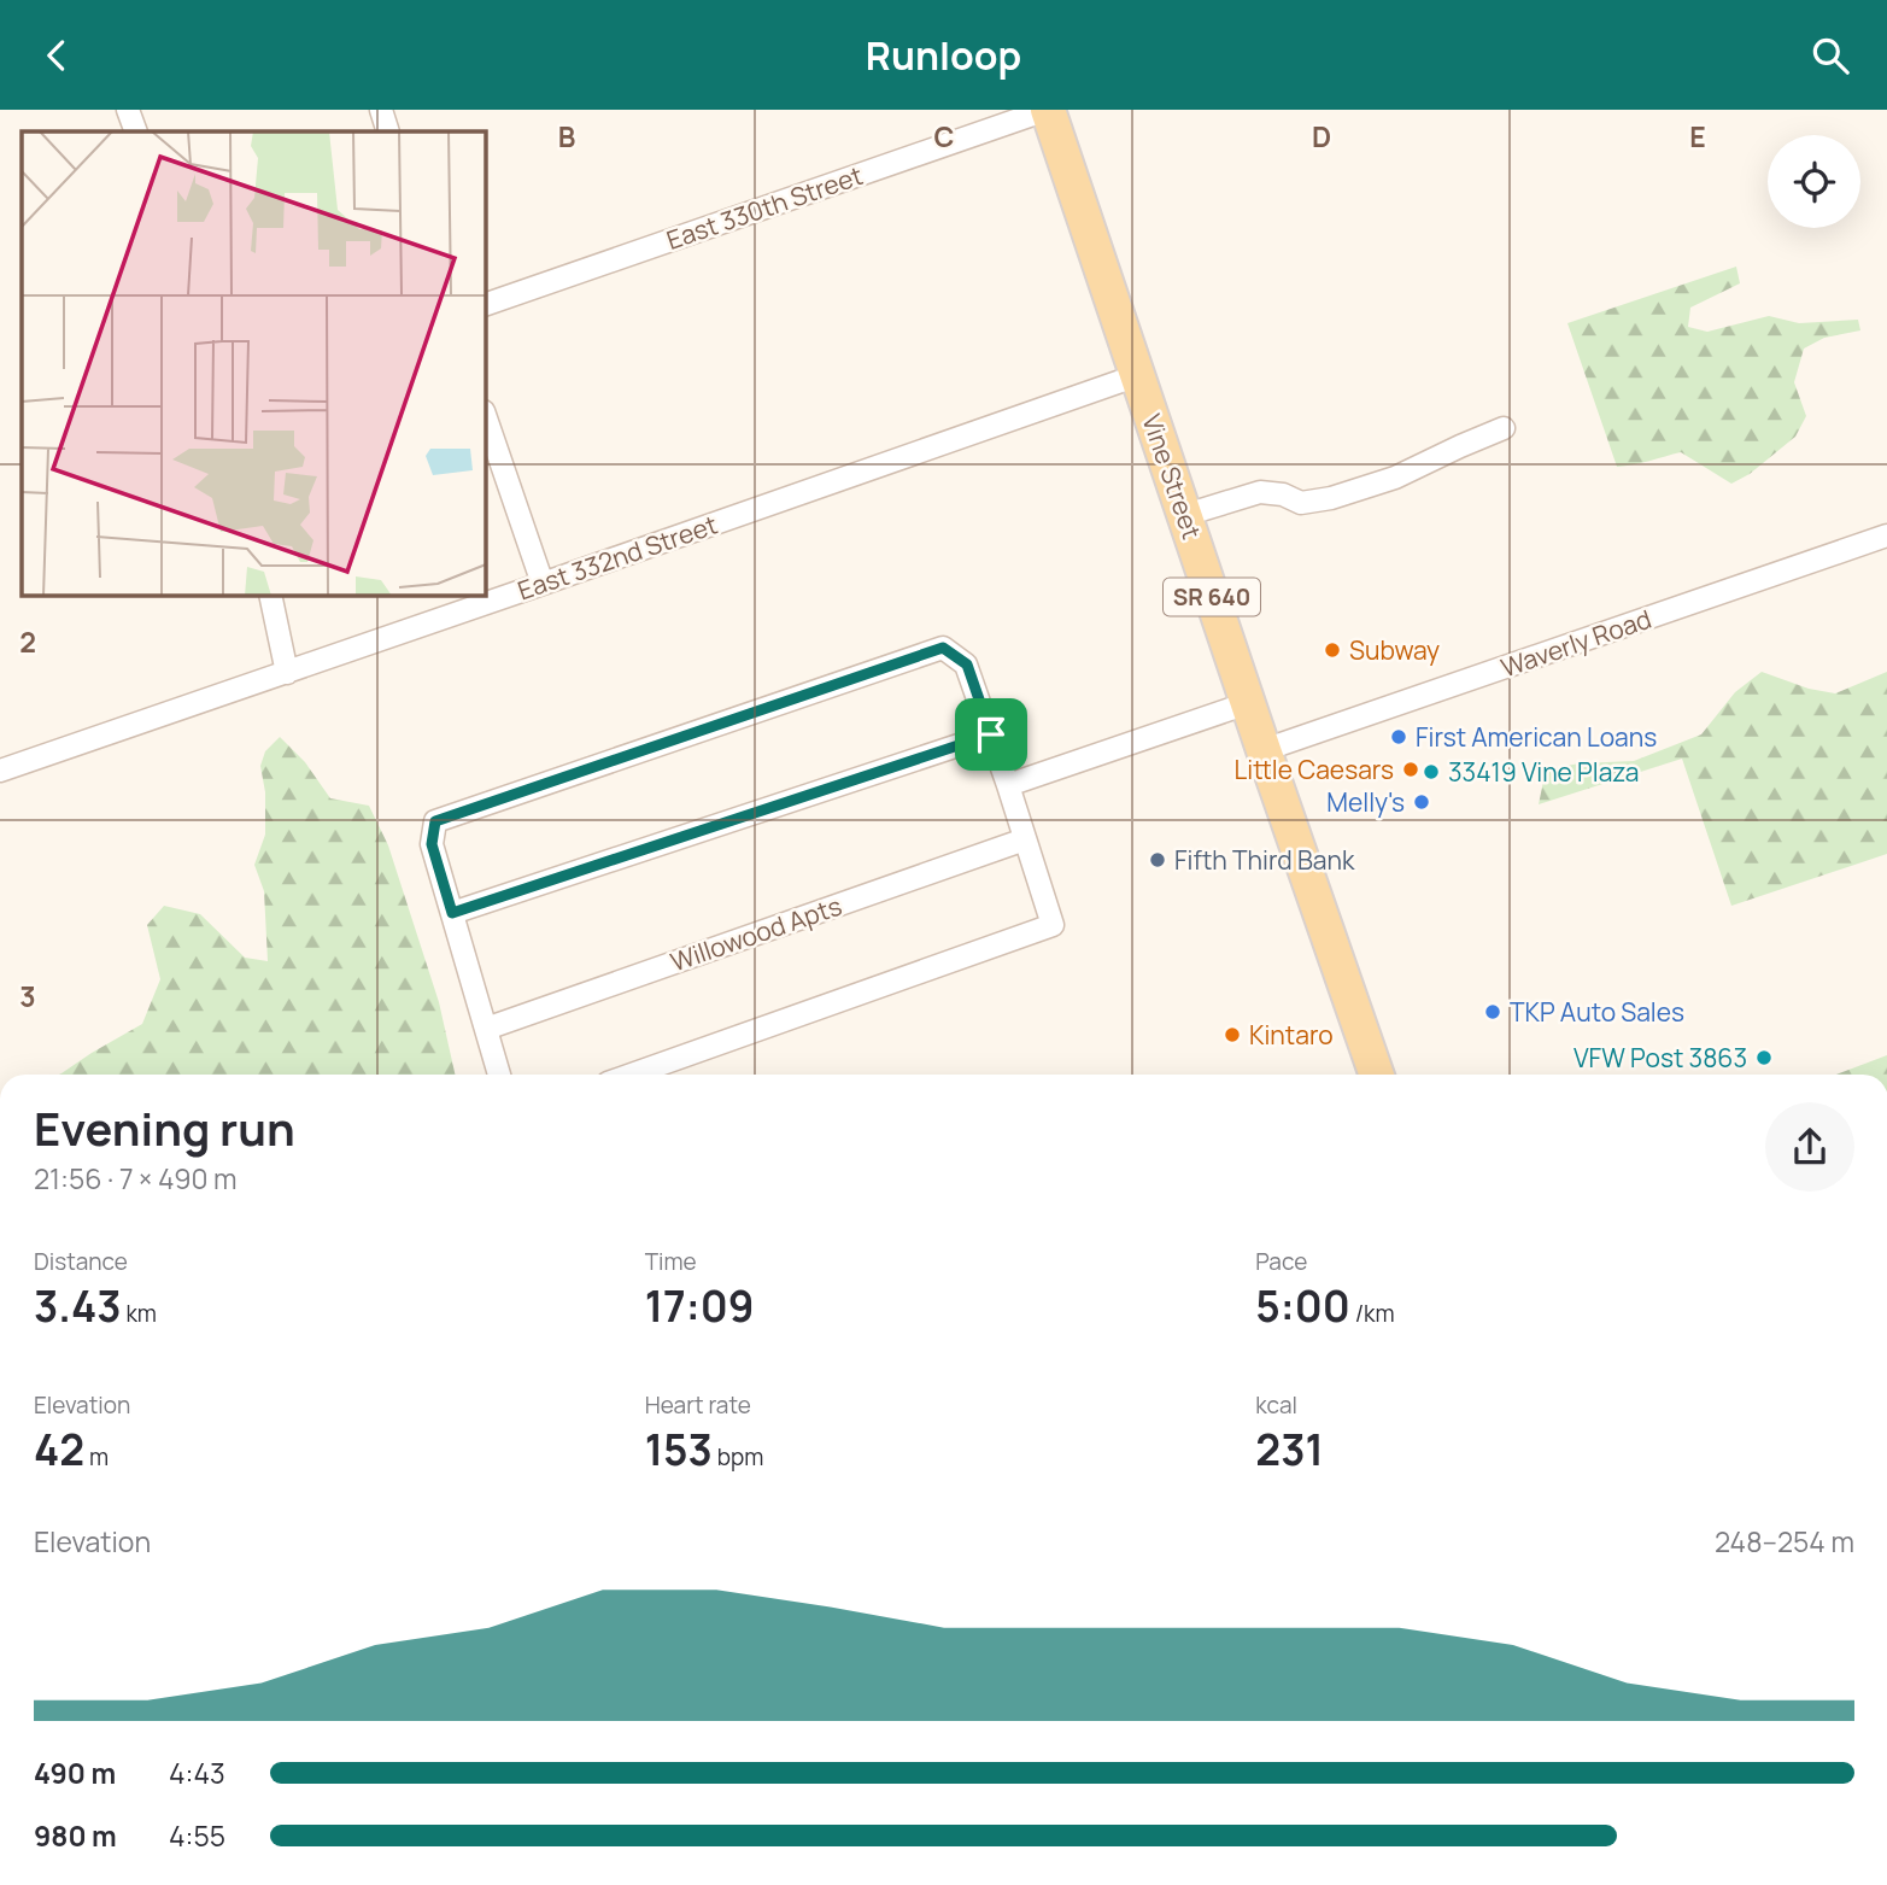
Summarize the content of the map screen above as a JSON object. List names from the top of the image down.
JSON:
{
  "streets": {
    "main road": ["Vine Street", "SR 640"],
    "street": [
      "East 330th Street",
      "East 332nd Street",
      "Waverly Road",
      "Willowood Apts"
    ]
  },
  "crossings": [
    ["East 330th Street", "Vine Street"],
    ["Vine Street", "East 332nd Street"],
    ["Vine Street", "Waverly Road"]
  ],
  "places": [
    "Subway",
    "First American Loans",
    "Little Caesars",
    "33419 Vine Plaza",
    "Melly's",
    "Fifth Third Bank",
    "TKP Auto Sales",
    "Kintaro",
    "VFW Post 3863"
  ],
  "page": {
    "header": "Runloop",
    "heading": ["Evening run", "21:56 · 7 × 490 m"],
    "stats": [
      ["Distance", "3.43 km"],
      ["Time", "17:09"],
      ["Pace", "5:00 /km"],
      ["Elevation", "42 m"],
      ["Heart rate", "153 bpm"],
      ["kcal", "231"]
    ],
    "chart": ["Elevation", "248–254 m"],
    "list": [
      {
        "name": "490 m",
        "note": "4:43"
      },
      {
        "name": "980 m",
        "note": "4:55"
      }
    ]
  },
  "grid": {
    "columns": [
      "B",
      "C",
      "D",
      "E"
    ],
    "rows": ["2", "3"]
  }
}
